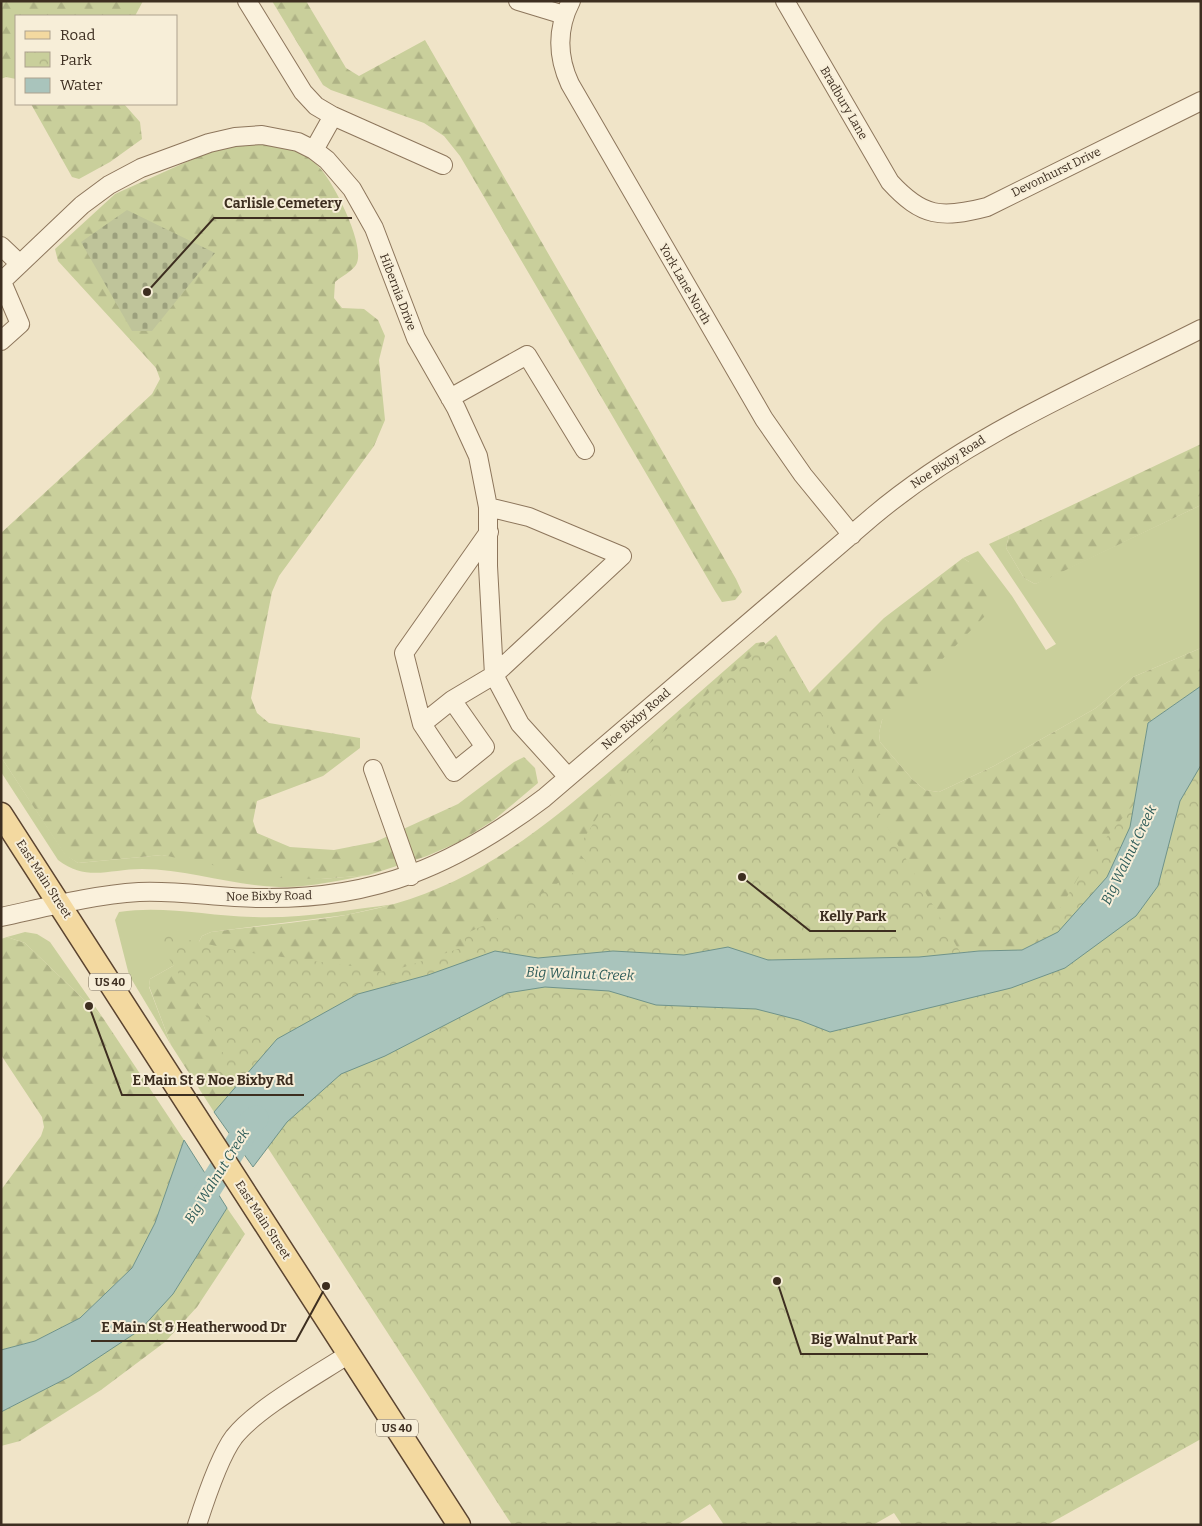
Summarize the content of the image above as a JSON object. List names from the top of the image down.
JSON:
{
  "streets": {
    "main road": ["East Main Street", "US 40"],
    "street": [
      "Bradbury Lane",
      "Devonhurst Drive",
      "York Lane North",
      "Hibernia Drive",
      "Noe Bixby Road"
    ]
  },
  "crossings": [
    ["Bradbury Lane", "Devonhurst Drive"],
    ["York Lane North", "Noe Bixby Road"],
    ["Hibernia Drive", "Noe Bixby Road"],
    ["Noe Bixby Road", "East Main Street"]
  ],
  "water": ["Big Walnut Creek"],
  "places": [
    "Carlisle Cemetery",
    "Kelly Park",
    "E Main St & Noe Bixby Rd",
    "Big Walnut Park",
    "E Main St & Heatherwood Dr"
  ],
  "legend": ["Road", "Park", "Water"]
}
